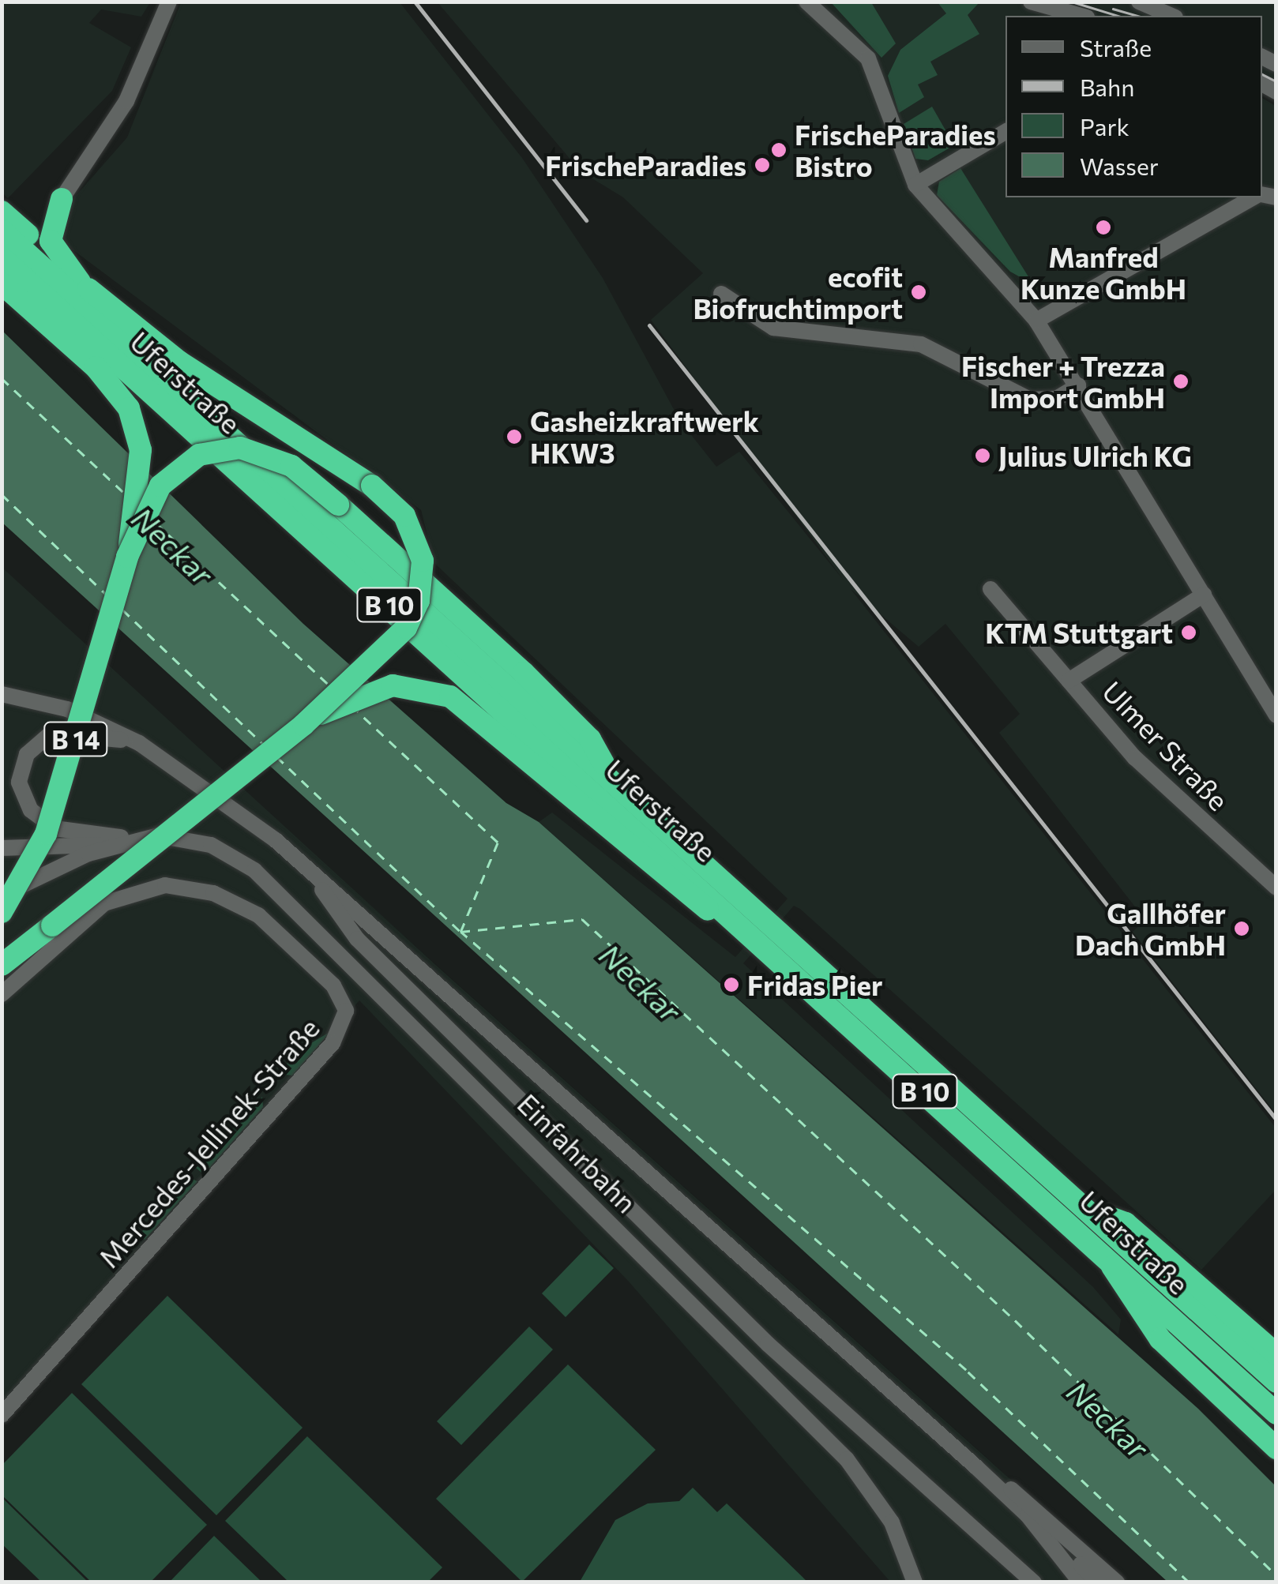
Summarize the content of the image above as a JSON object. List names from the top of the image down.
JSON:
{
  "streets": {
    "highway": ["Uferstraße", "B 10", "B 14"],
    "street": ["Ulmer Straße", "Mercedes-Jellinek-Straße", "Einfahrbahn"]
  },
  "crossings": [
    ["Uferstraße", "B 10"],
    ["Uferstraße", "B 14"]
  ],
  "water": ["Neckar"],
  "places": [
    "FrischeParadies Bistro",
    "FrischeParadies",
    "Manfred Kunze GmbH",
    "ecofit Biofruchtimport",
    "Fischer + Trezza Import GmbH",
    "Gasheizkraftwerk HKW3",
    "Julius Ulrich KG",
    "KTM Stuttgart",
    "Gallhöfer Dach GmbH",
    "Fridas Pier"
  ],
  "legend": [
    "Straße",
    "Bahn",
    "Park",
    "Wasser"
  ]
}
